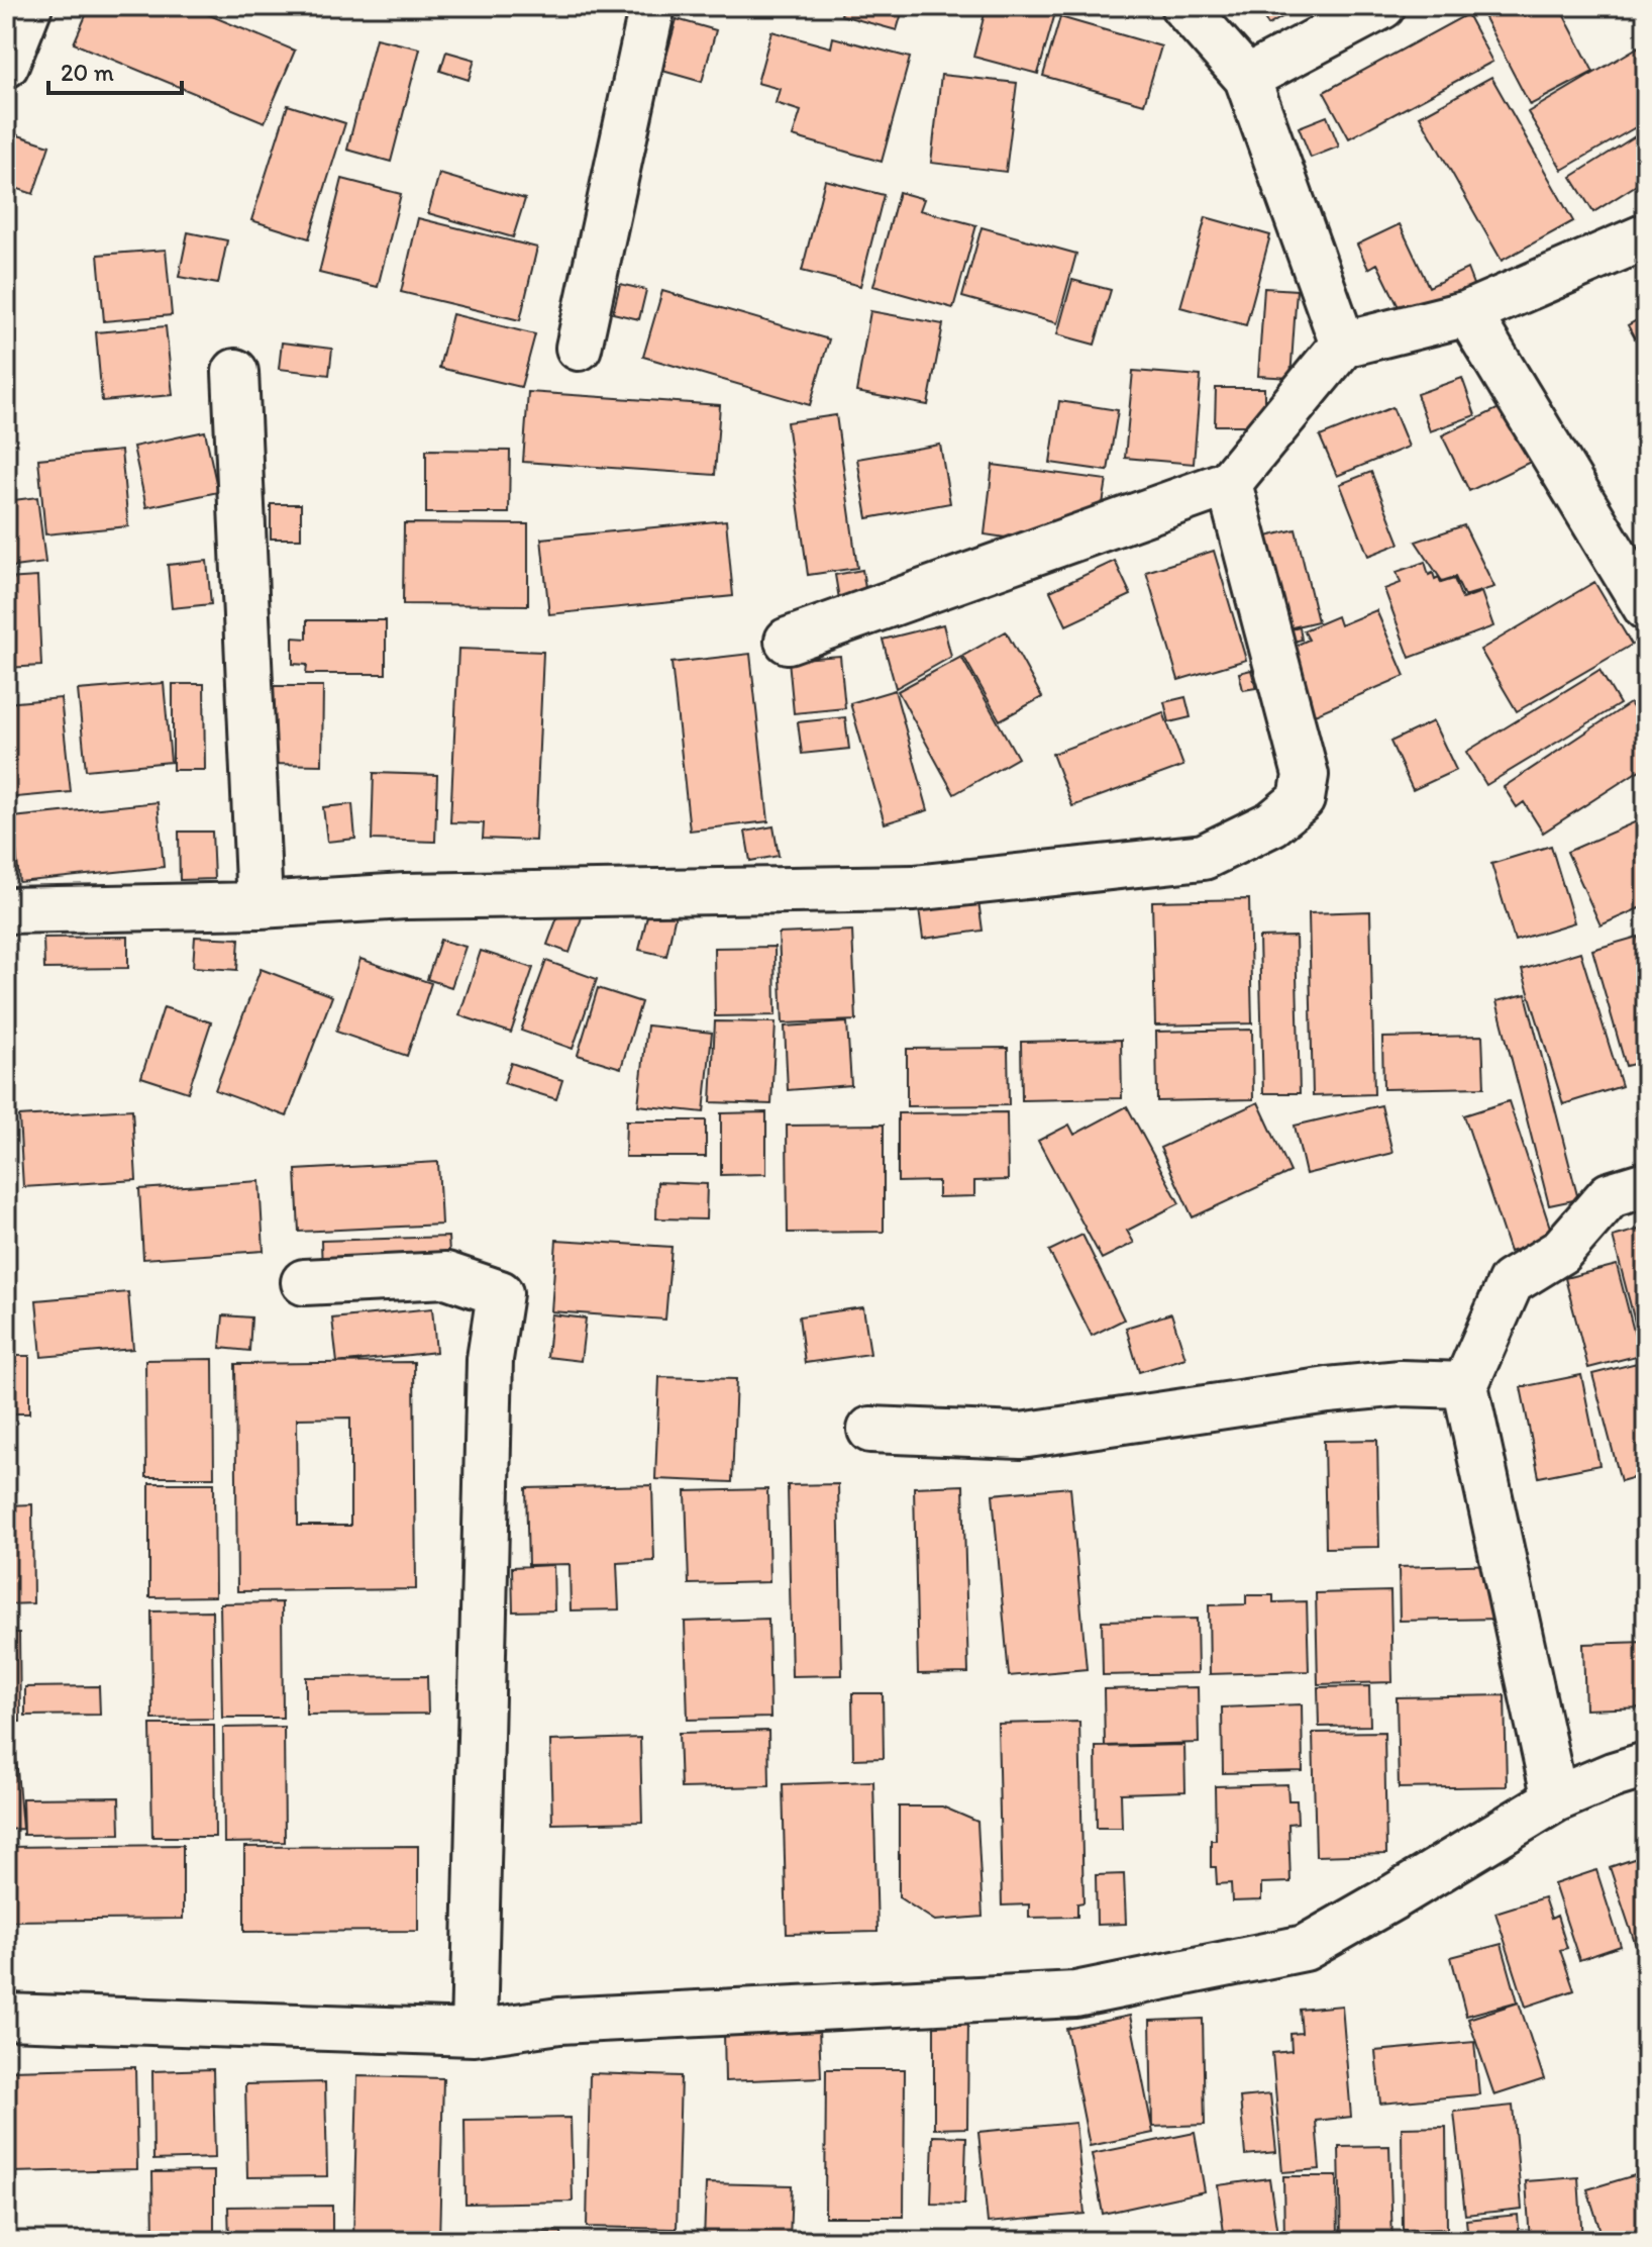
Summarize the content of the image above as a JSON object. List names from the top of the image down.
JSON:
{
  "scale_bar": "20 m"
}
